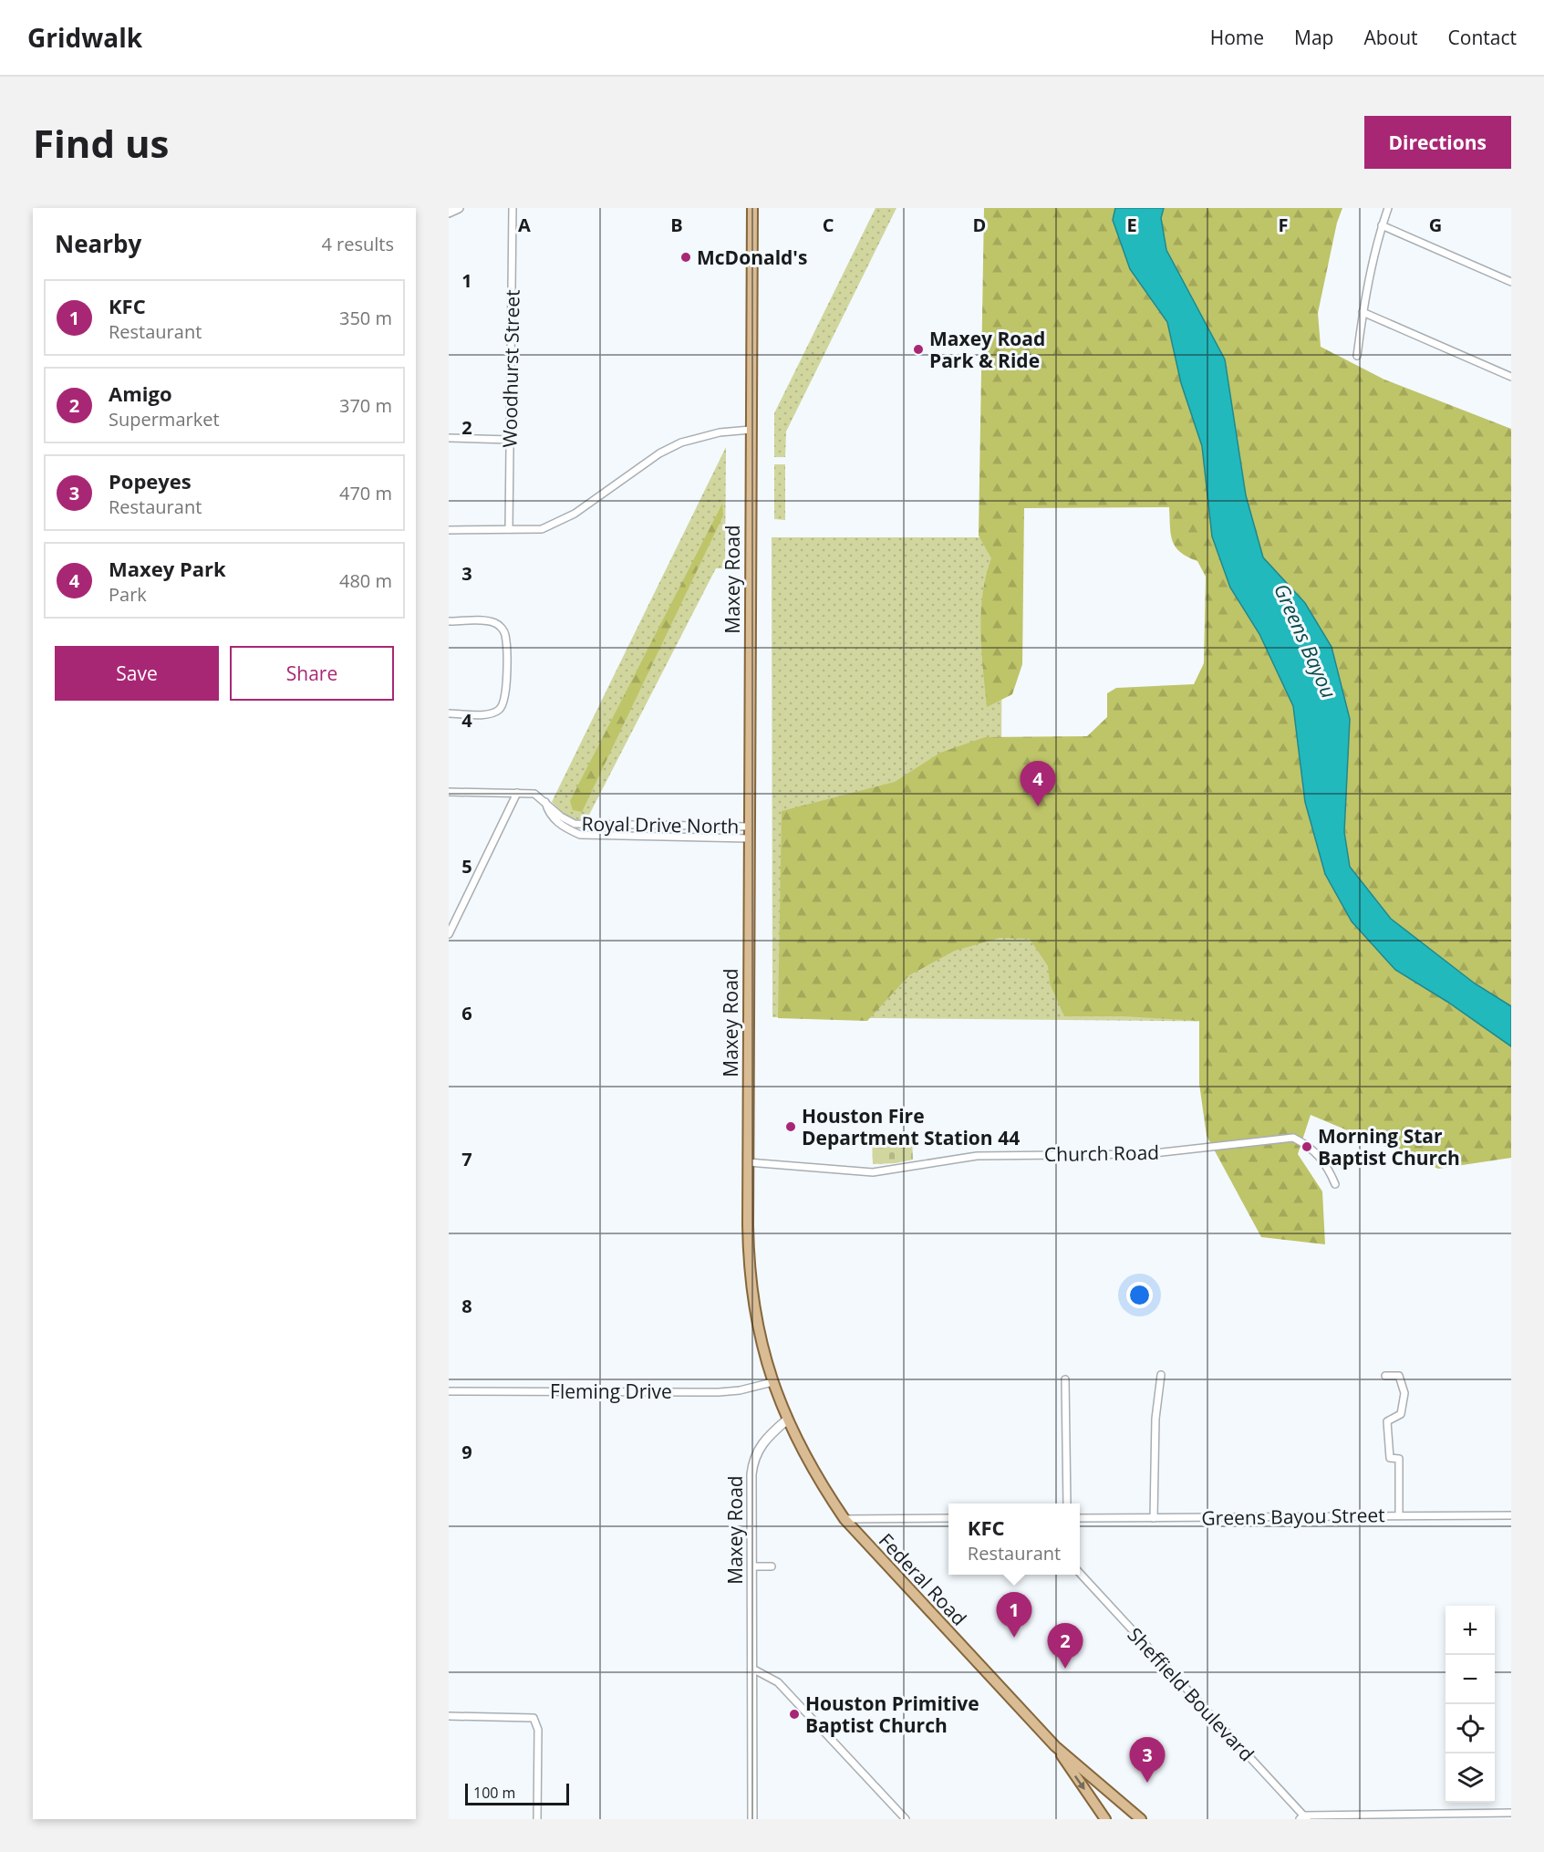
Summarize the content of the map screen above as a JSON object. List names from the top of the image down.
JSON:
{
  "streets": {
    "main road": ["Maxey Road", "Federal Road"],
    "street": [
      "Woodhurst Street",
      "Royal Drive North",
      "Church Road",
      "Fleming Drive",
      "Greens Bayou Street",
      "Sheffield Boulevard"
    ]
  },
  "crossings": [
    ["Maxey Road", "Royal Drive North"],
    ["Maxey Road", "Church Road"],
    ["Maxey Road", "Fleming Drive"],
    ["Maxey Road", "Federal Road"]
  ],
  "water": ["Greens Bayou"],
  "places": [
    "McDonald's",
    "Maxey Road Park & Ride",
    "Houston Fire Department Station 44",
    "Morning Star Baptist Church",
    "Houston Primitive Baptist Church"
  ],
  "scale_bar": "100 m",
  "page": {
    "header": "Gridwalk",
    "nav": [
      "Home",
      "Map",
      "About",
      "Contact"
    ],
    "buttons": [
      "Directions",
      ["Save", "Share"]
    ],
    "title": "Find us",
    "heading": ["Nearby", "4 results"],
    "list": [
      {
        "mark": "1",
        "name": "KFC",
        "note": "Restaurant",
        "value": "350 m"
      },
      {
        "mark": "2",
        "name": "Amigo",
        "note": "Supermarket",
        "value": "370 m"
      },
      {
        "mark": "3",
        "name": "Popeyes",
        "note": "Restaurant",
        "value": "470 m"
      },
      {
        "mark": "4",
        "name": "Maxey Park",
        "note": "Park",
        "value": "480 m"
      }
    ],
    "pins": [
      "4",
      "1",
      "2",
      "3"
    ],
    "popup": ["KFC", "Restaurant"],
    "map_buttons": ["+", "−"],
    "scale": "100 m"
  },
  "grid": {
    "columns": [
      "A",
      "B",
      "C",
      "D",
      "E",
      "F",
      "G"
    ],
    "rows": [
      "1",
      "2",
      "3",
      "4",
      "5",
      "6",
      "7",
      "8",
      "9"
    ]
  }
}
